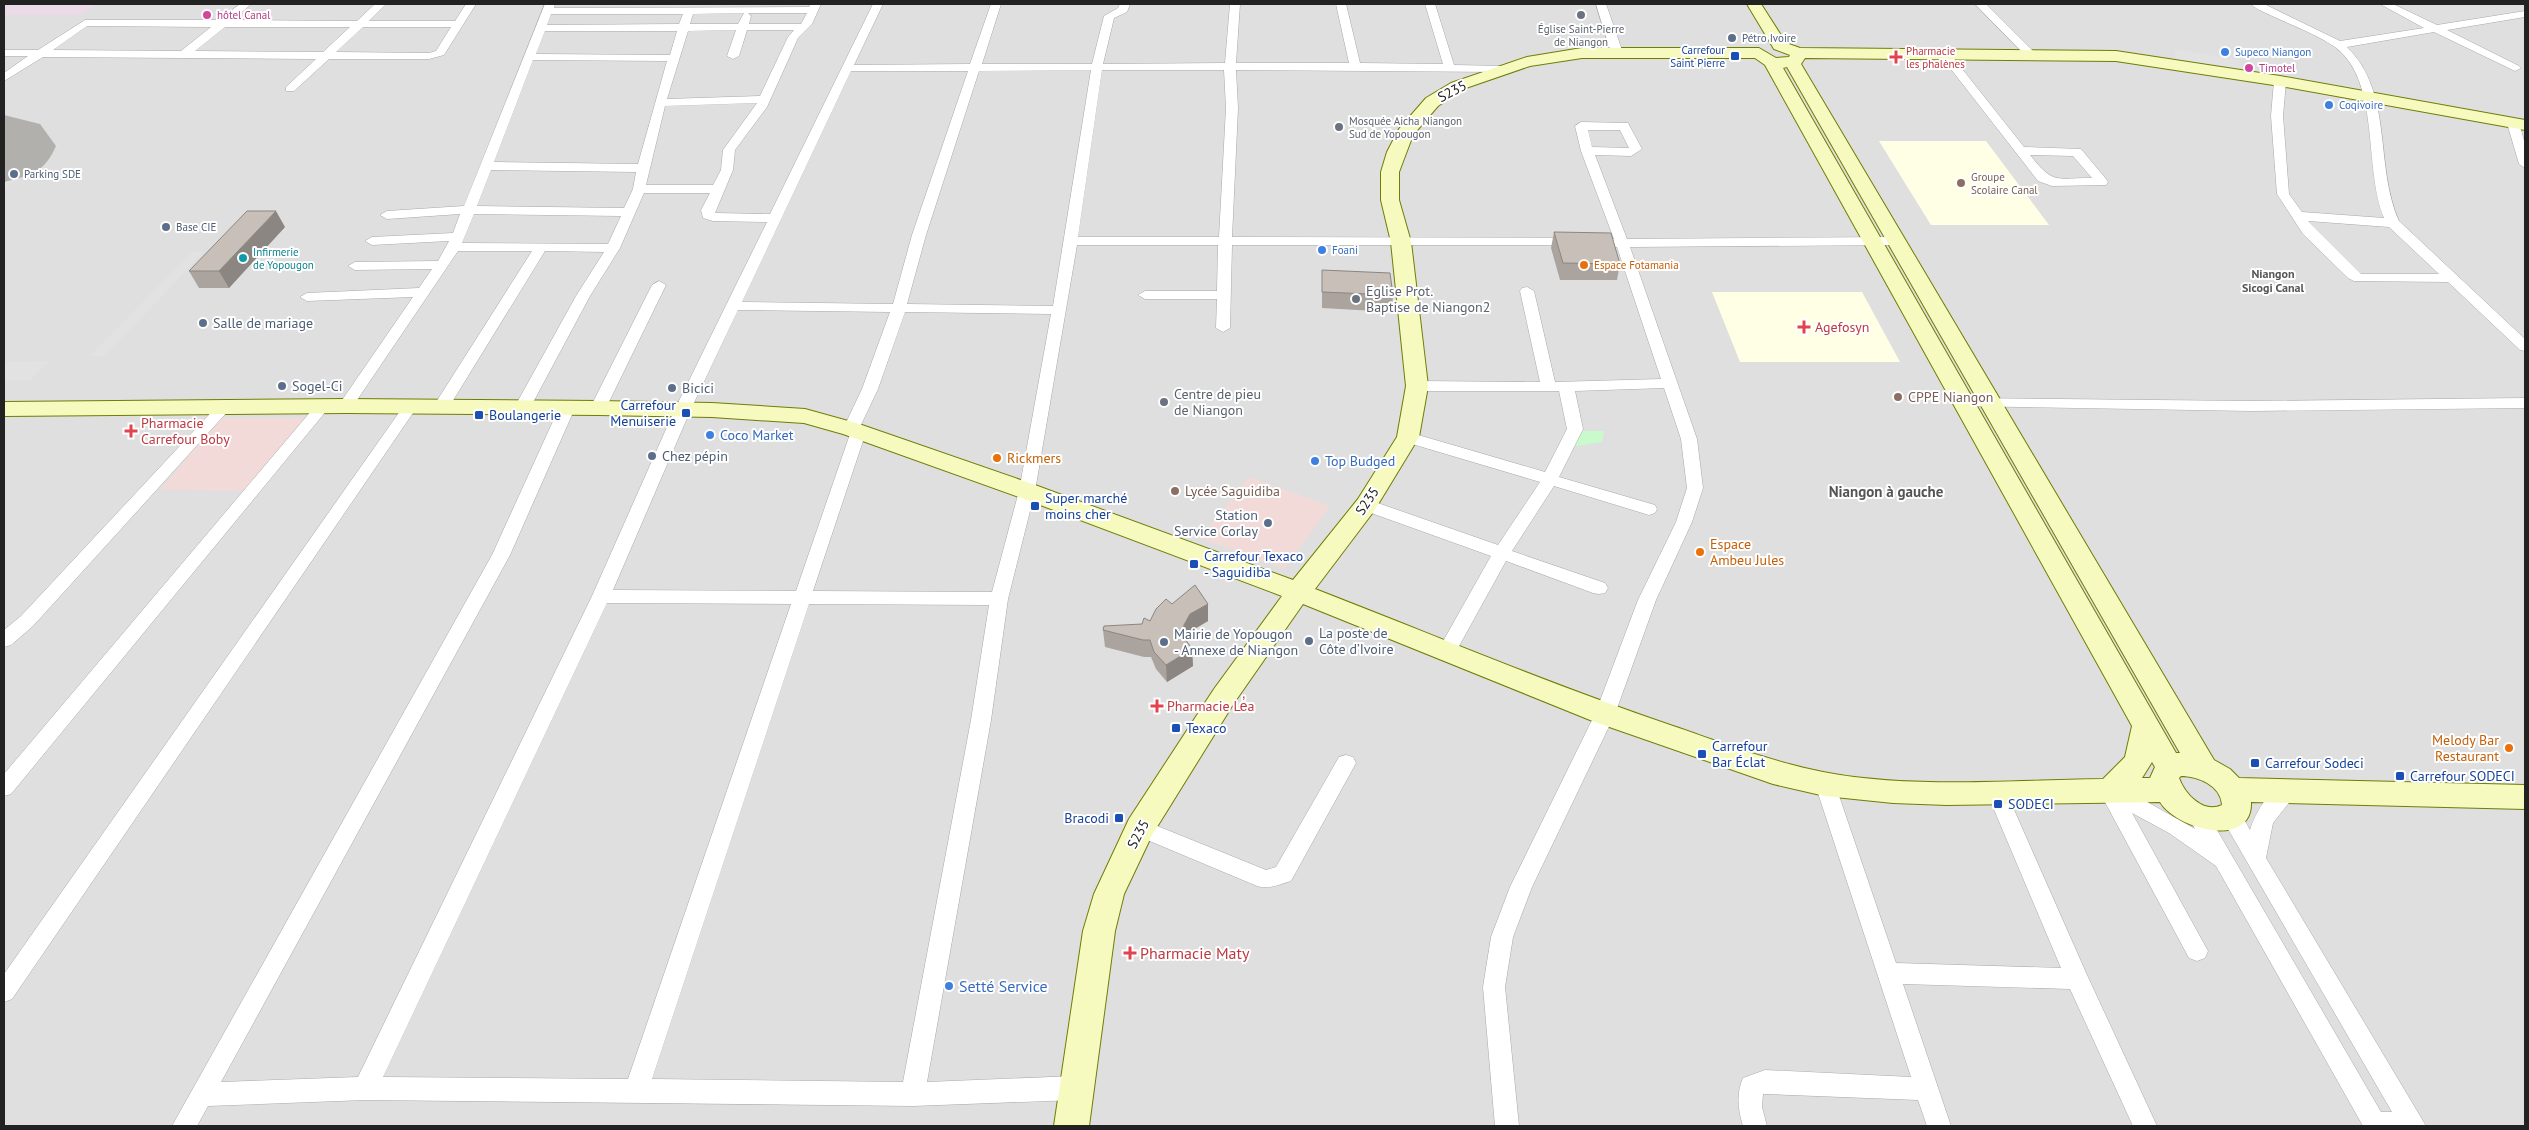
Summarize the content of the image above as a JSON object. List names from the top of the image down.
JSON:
{
  "streets": {
    "street": ["S235"]
  },
  "districts": ["Niangon Sicogi Canal", "Niangon à gauche"],
  "places": {
    "other": [
      "hôtel Canal",
      "Église Saint-Pierre de Niangon",
      "Pétro Ivoire",
      "Supeco Niangon",
      "Timotel",
      "Coqivoire",
      "Mosquée Aicha Niangon Sud de Yopougon",
      "Parking SDE",
      "Groupe Scolaire Canal",
      "Base CIE",
      "Foani",
      "Infirmerie de Yopougon",
      "Espace Fotamania",
      "Eglise Prot. Baptise de Niangon2",
      "Salle de mariage",
      "Sogel-Ci",
      "Bicici",
      "CPPE Niangon",
      "Centre de pieu de Niangon",
      "Coco Market",
      "Chez pépin",
      "Rickmers",
      "Top Budged",
      "Lycée Saguidiba",
      "Station Service Corlay",
      "Espace Ambeu Jules",
      "La poste de Côte d’Ivoire",
      "Mairie de Yopougon - Annexe de Niangon",
      "Melody Bar Restaurant",
      "Setté Service"
    ],
    "transit": [
      "Carrefour Saint Pierre",
      "Carrefour Menuiserie",
      "Boulangerie",
      "Super marché moins cher",
      "Carrefour Texaco - Saguidiba",
      "Texaco",
      "Carrefour Bar Éclat",
      "Carrefour Sodeci",
      "Carrefour SODECI",
      "SODECI",
      "Bracodi"
    ],
    "health": [
      "Pharmacie les phalènes",
      "Agefosyn",
      "Pharmacie Carrefour Boby",
      "Pharmacie Le̓a",
      "Pharmacie Maty"
    ]
  }
}
